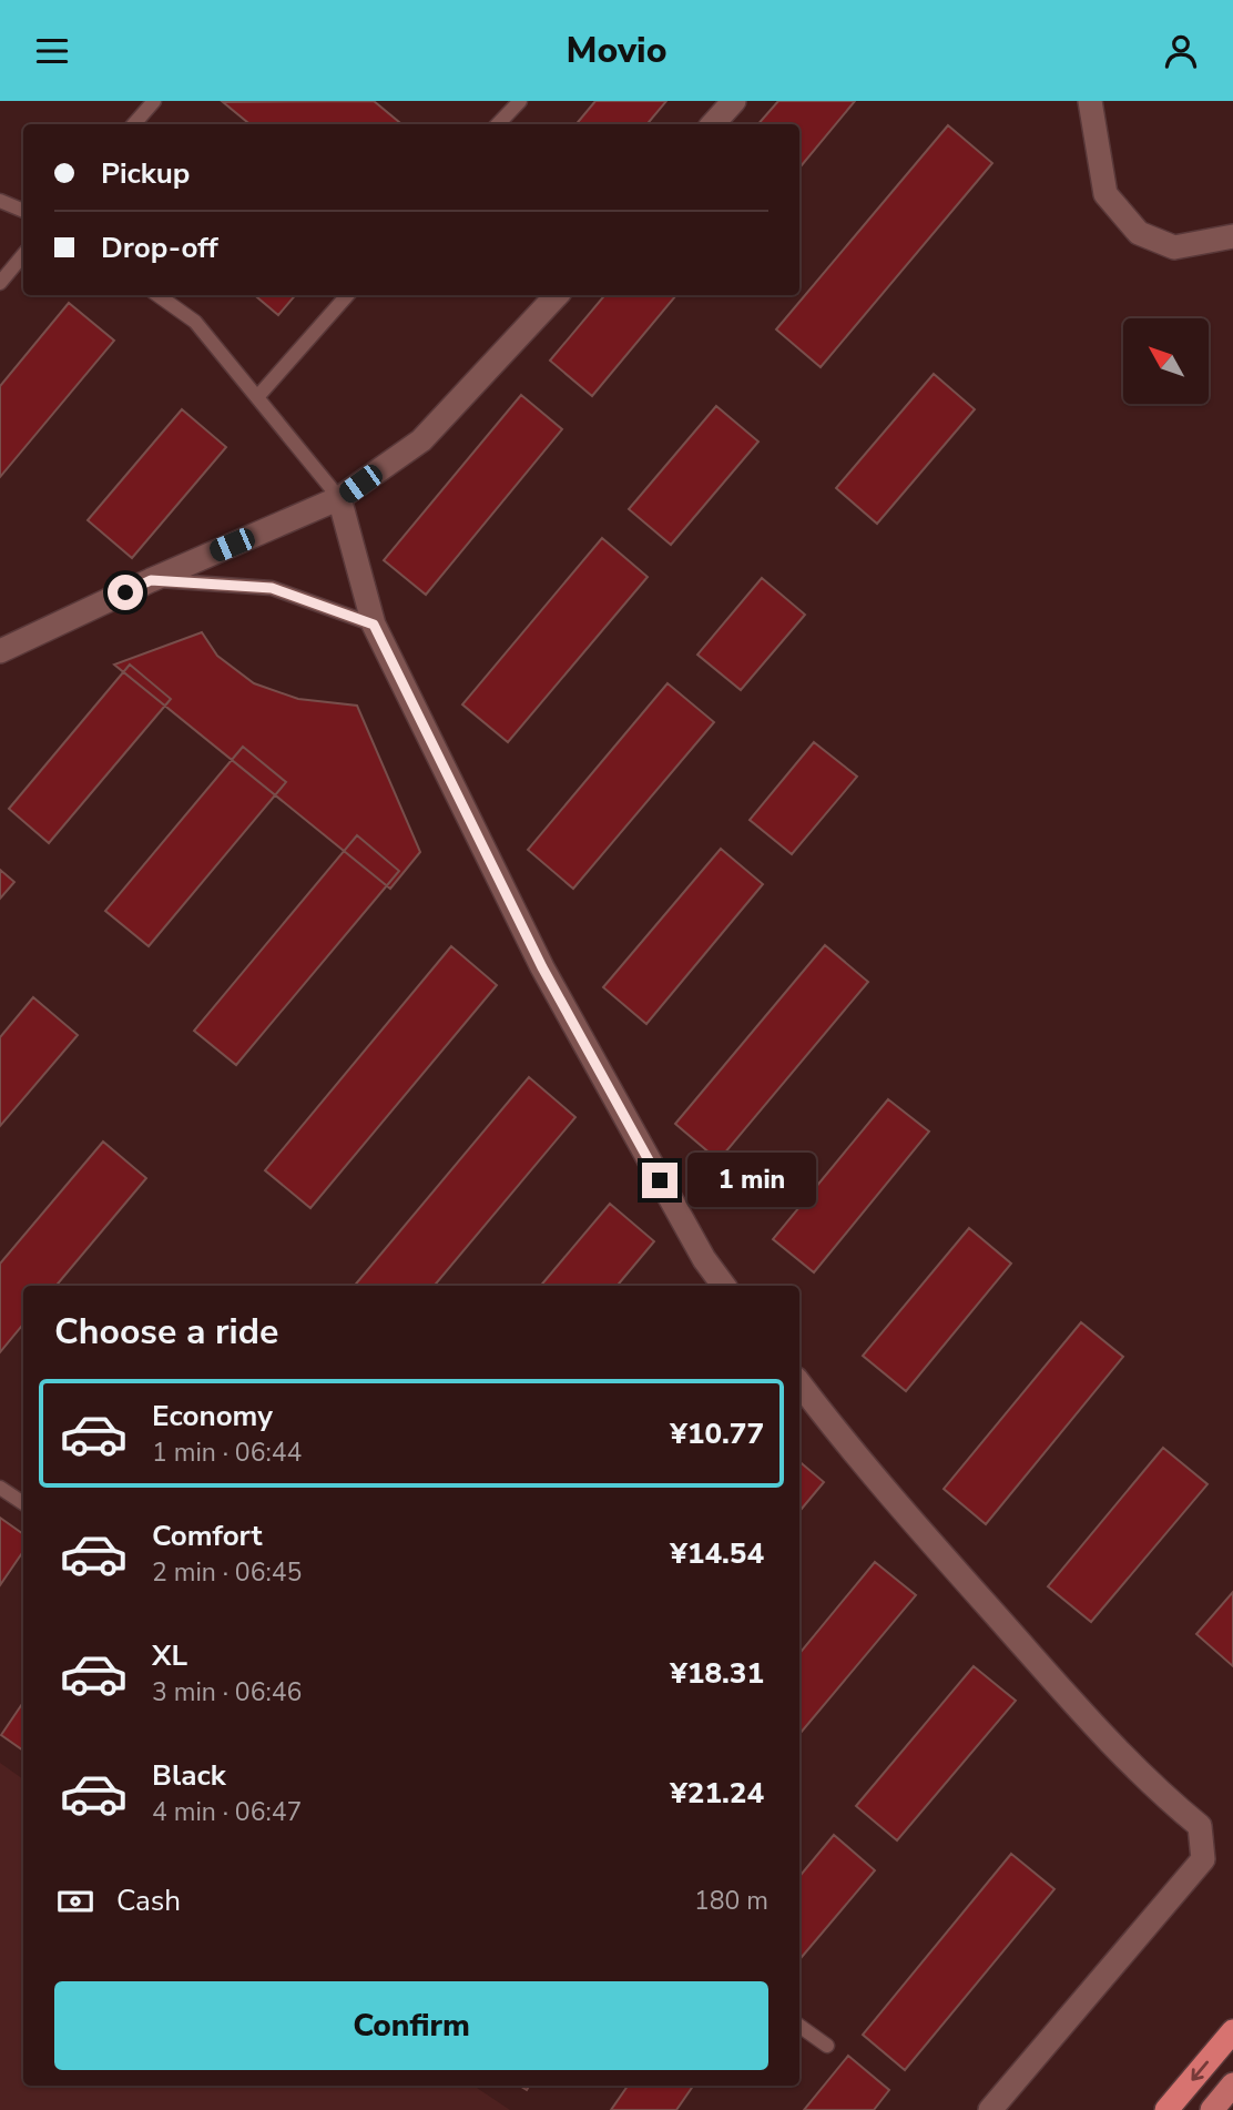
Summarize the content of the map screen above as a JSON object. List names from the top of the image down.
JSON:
{
  "north": "top left",
  "page": {
    "header": "Movio",
    "banner": ["Pickup", "Drop-off"],
    "bubble": "1 min",
    "heading": "Choose a ride",
    "list": [
      {
        "name": "Economy",
        "note": "1 min · 06:44",
        "value": "¥10.77"
      },
      {
        "name": "Comfort",
        "note": "2 min · 06:45",
        "value": "¥14.54"
      },
      {
        "name": "XL",
        "note": "3 min · 06:46",
        "value": "¥18.31"
      },
      {
        "name": "Black",
        "note": "4 min · 06:47",
        "value": "¥21.24"
      }
    ],
    "pay": ["Cash", "180 m"],
    "buttons": "Confirm"
  }
}
